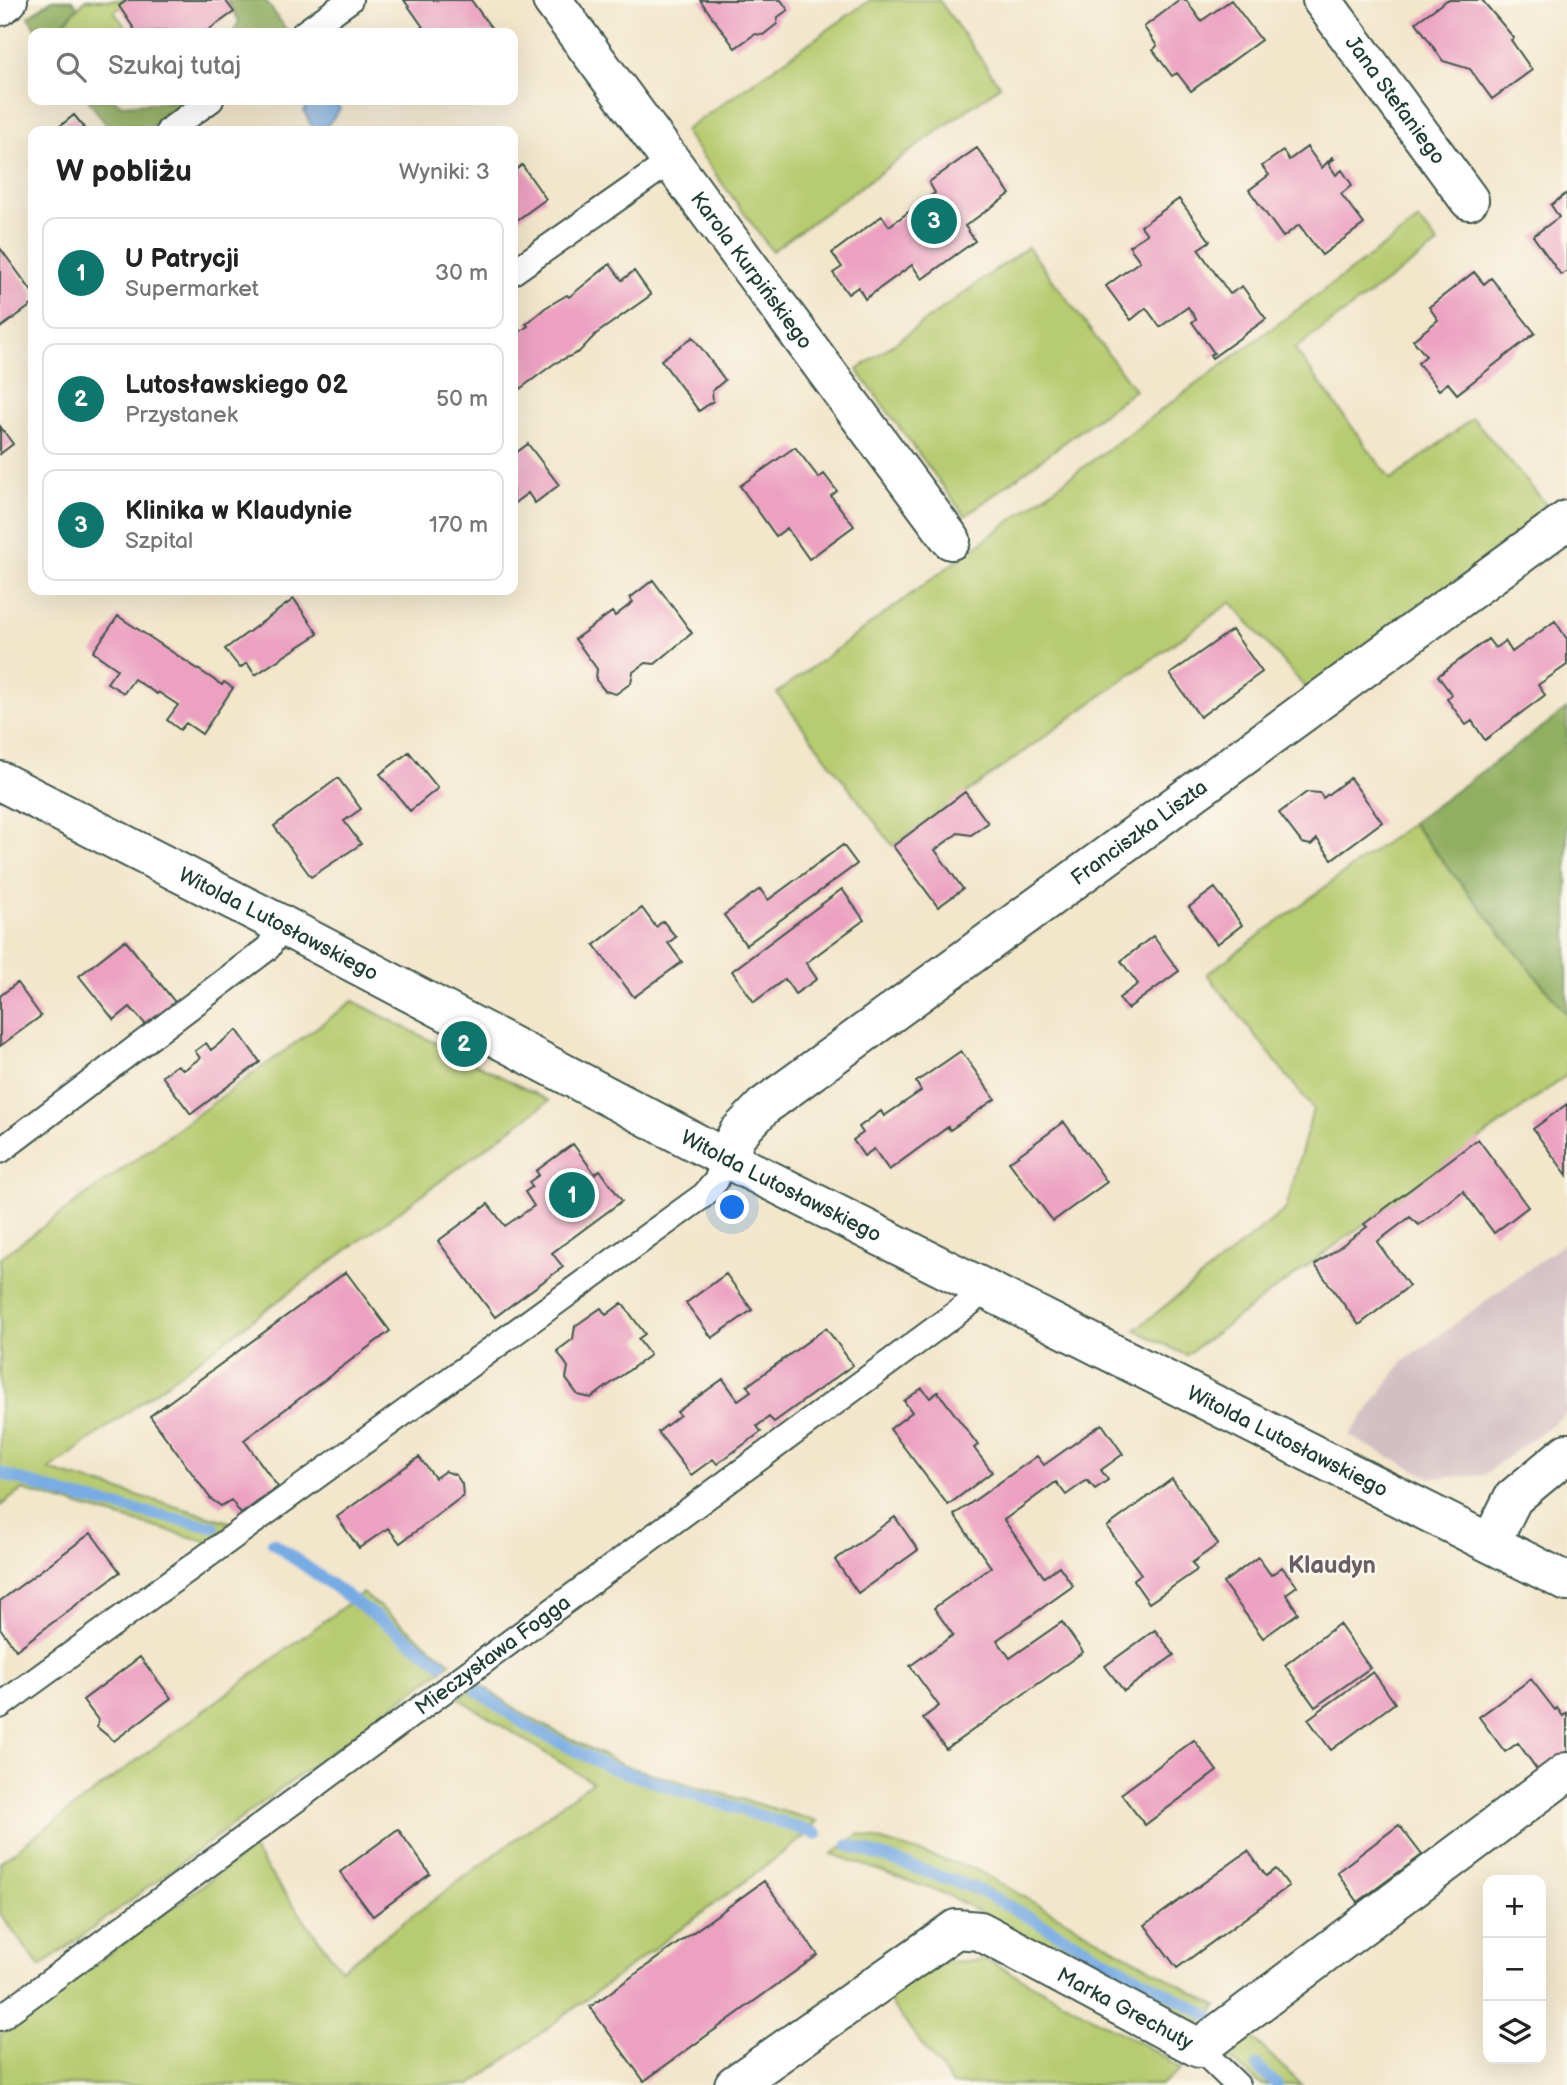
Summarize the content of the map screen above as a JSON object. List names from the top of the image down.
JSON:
{
  "streets": {
    "street": [
      "Jana Stefaniego",
      "Karola Kurpińskiego",
      "Franciszka Liszta",
      "Witolda Lutosławskiego",
      "Marka Grechuty"
    ],
    "lane": ["Mieczysława Fogga"]
  },
  "crossings": [
    ["Franciszka Liszta", "Witolda Lutosławskiego"],
    ["Witolda Lutosławskiego", "Mieczysława Fogga"]
  ],
  "districts": ["Klaudyn"],
  "page": {
    "search": "Szukaj tutaj",
    "heading": ["W pobliżu", "Wyniki: 3"],
    "pins": ["3", "2", "1"],
    "list": [
      {
        "mark": "1",
        "name": "U Patrycji",
        "note": "Supermarket",
        "value": "30 m"
      },
      {
        "mark": "2",
        "name": "Lutosławskiego 02",
        "note": "Przystanek",
        "value": "50 m"
      },
      {
        "mark": "3",
        "name": "Klinika w Klaudynie",
        "note": "Szpital",
        "value": "170 m"
      }
    ],
    "map_buttons": ["+", "−"]
  }
}
